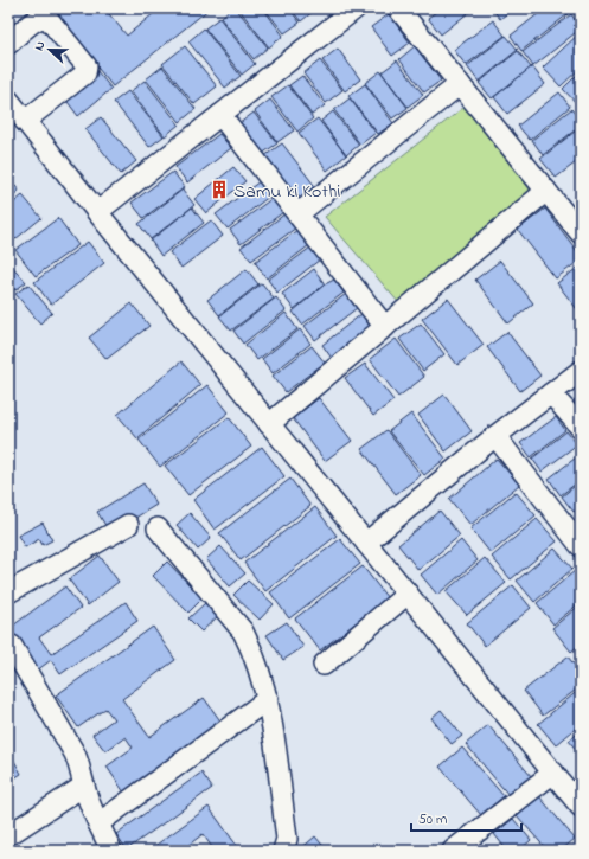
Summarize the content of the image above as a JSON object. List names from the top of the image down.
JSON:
{
  "places": {
    "building": ["Samu ki Kothi"]
  },
  "scale_bar": "50 m",
  "north": "left"
}
